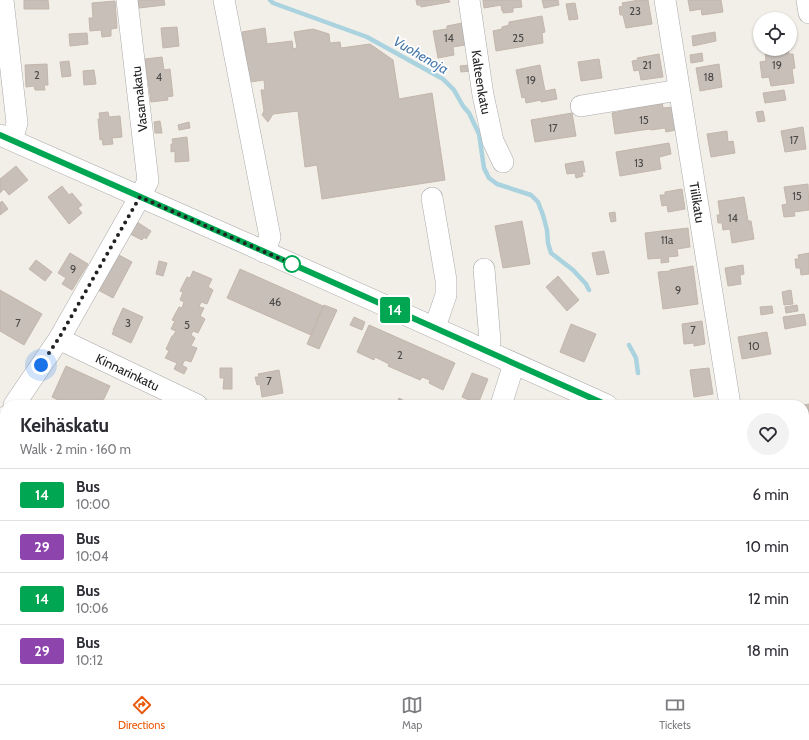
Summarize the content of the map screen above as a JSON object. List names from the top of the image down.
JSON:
{
  "streets": {
    "street": [
      "Kalteenkatu",
      "Vasamakatu",
      "Tiilikatu",
      "Kinnarinkatu"
    ]
  },
  "crossings": [
    ["Vasamakatu", "Kinnarinkatu"]
  ],
  "water": ["Vuohenoja"],
  "lines": ["bus line 14"],
  "house_numbers": [
    "23",
    "14",
    "25",
    "21",
    "19",
    "2",
    "4",
    "18",
    "19",
    "15",
    "17",
    "17",
    "13",
    "15",
    "14",
    "11a",
    "9",
    "9",
    "46",
    "7",
    "3",
    "5",
    "7",
    "10",
    "2",
    "7"
  ],
  "page": {
    "on_map": "14",
    "heading": ["Keihäskatu", "Walk · 2 min · 160 m"],
    "list": [
      {
        "mark": "14",
        "name": "Bus",
        "note": "10:00",
        "value": "6 min"
      },
      {
        "mark": "29",
        "name": "Bus",
        "note": "10:04",
        "value": "10 min"
      },
      {
        "mark": "14",
        "name": "Bus",
        "note": "10:06",
        "value": "12 min"
      },
      {
        "mark": "29",
        "name": "Bus",
        "note": "10:12",
        "value": "18 min"
      }
    ],
    "tabs": ["Directions", "Map", "Tickets"]
  }
}
